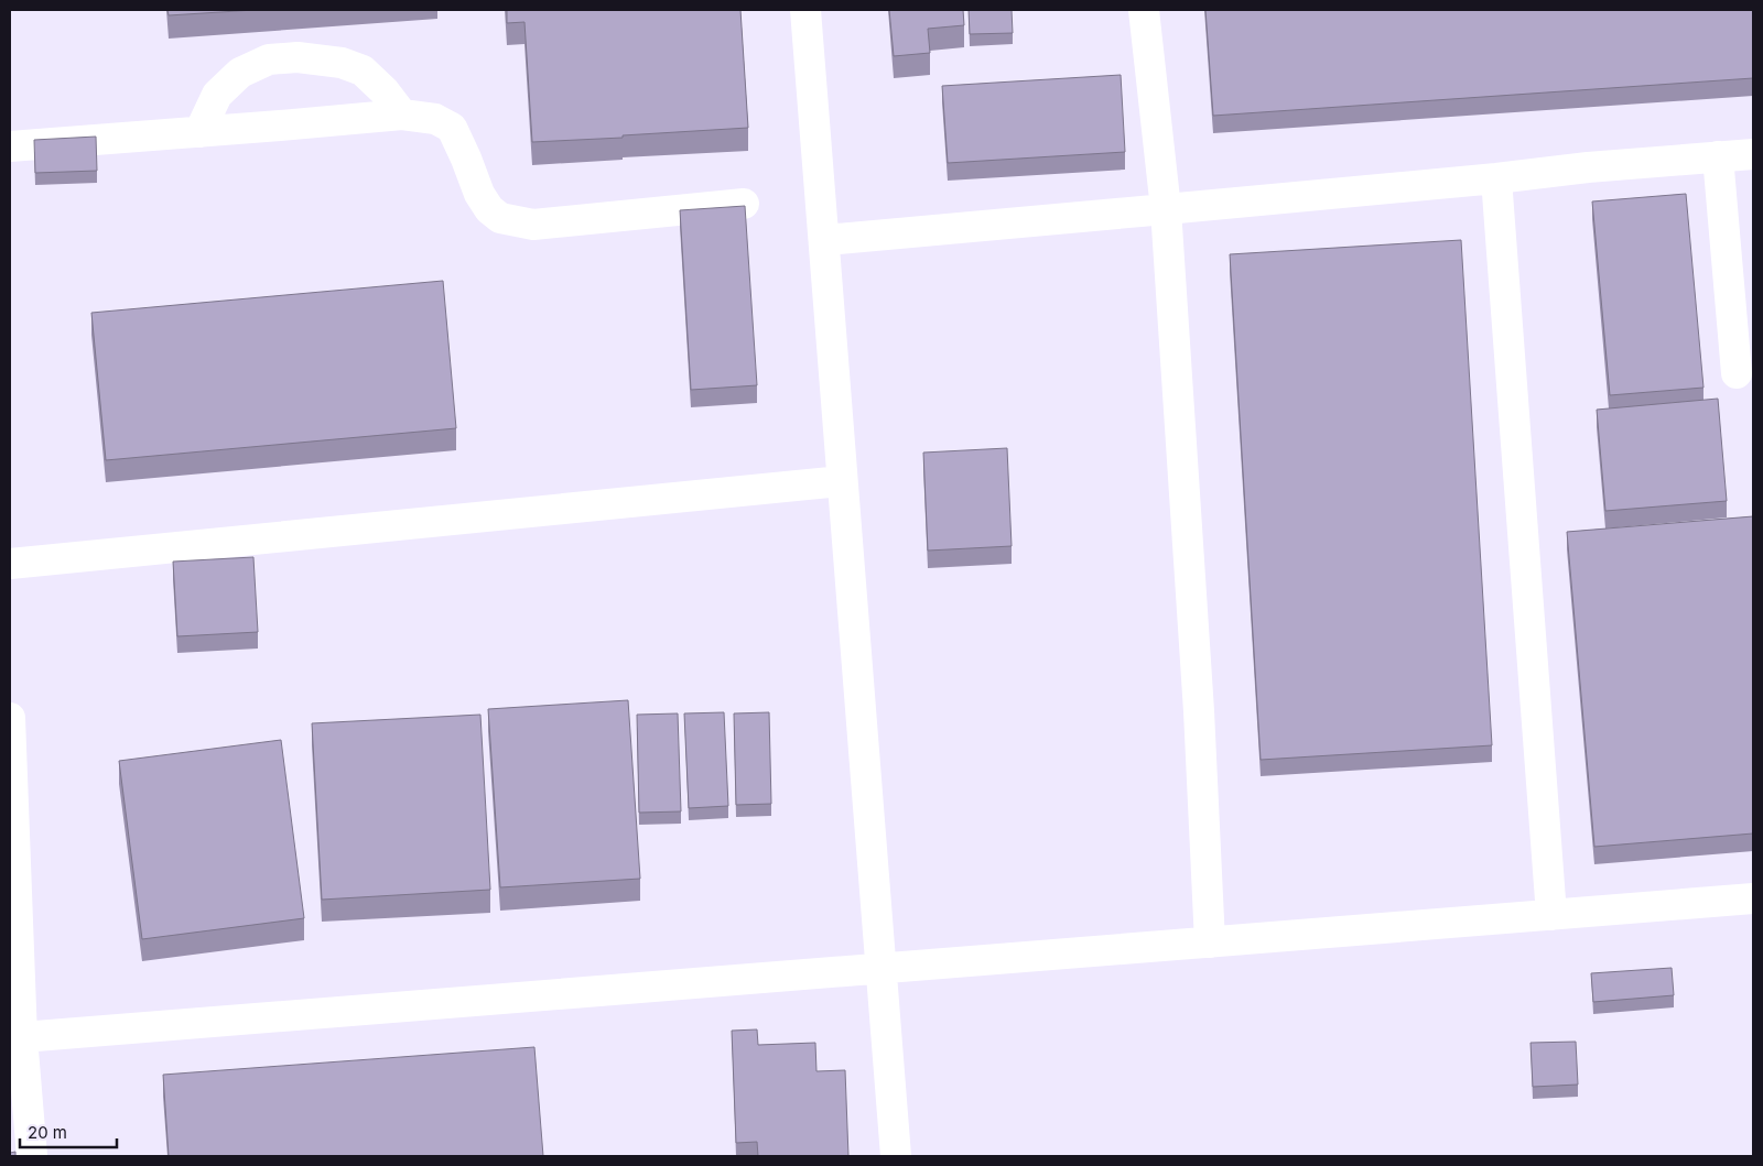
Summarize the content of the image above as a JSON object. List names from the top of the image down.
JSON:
{
  "scale_bar": "20 m"
}
